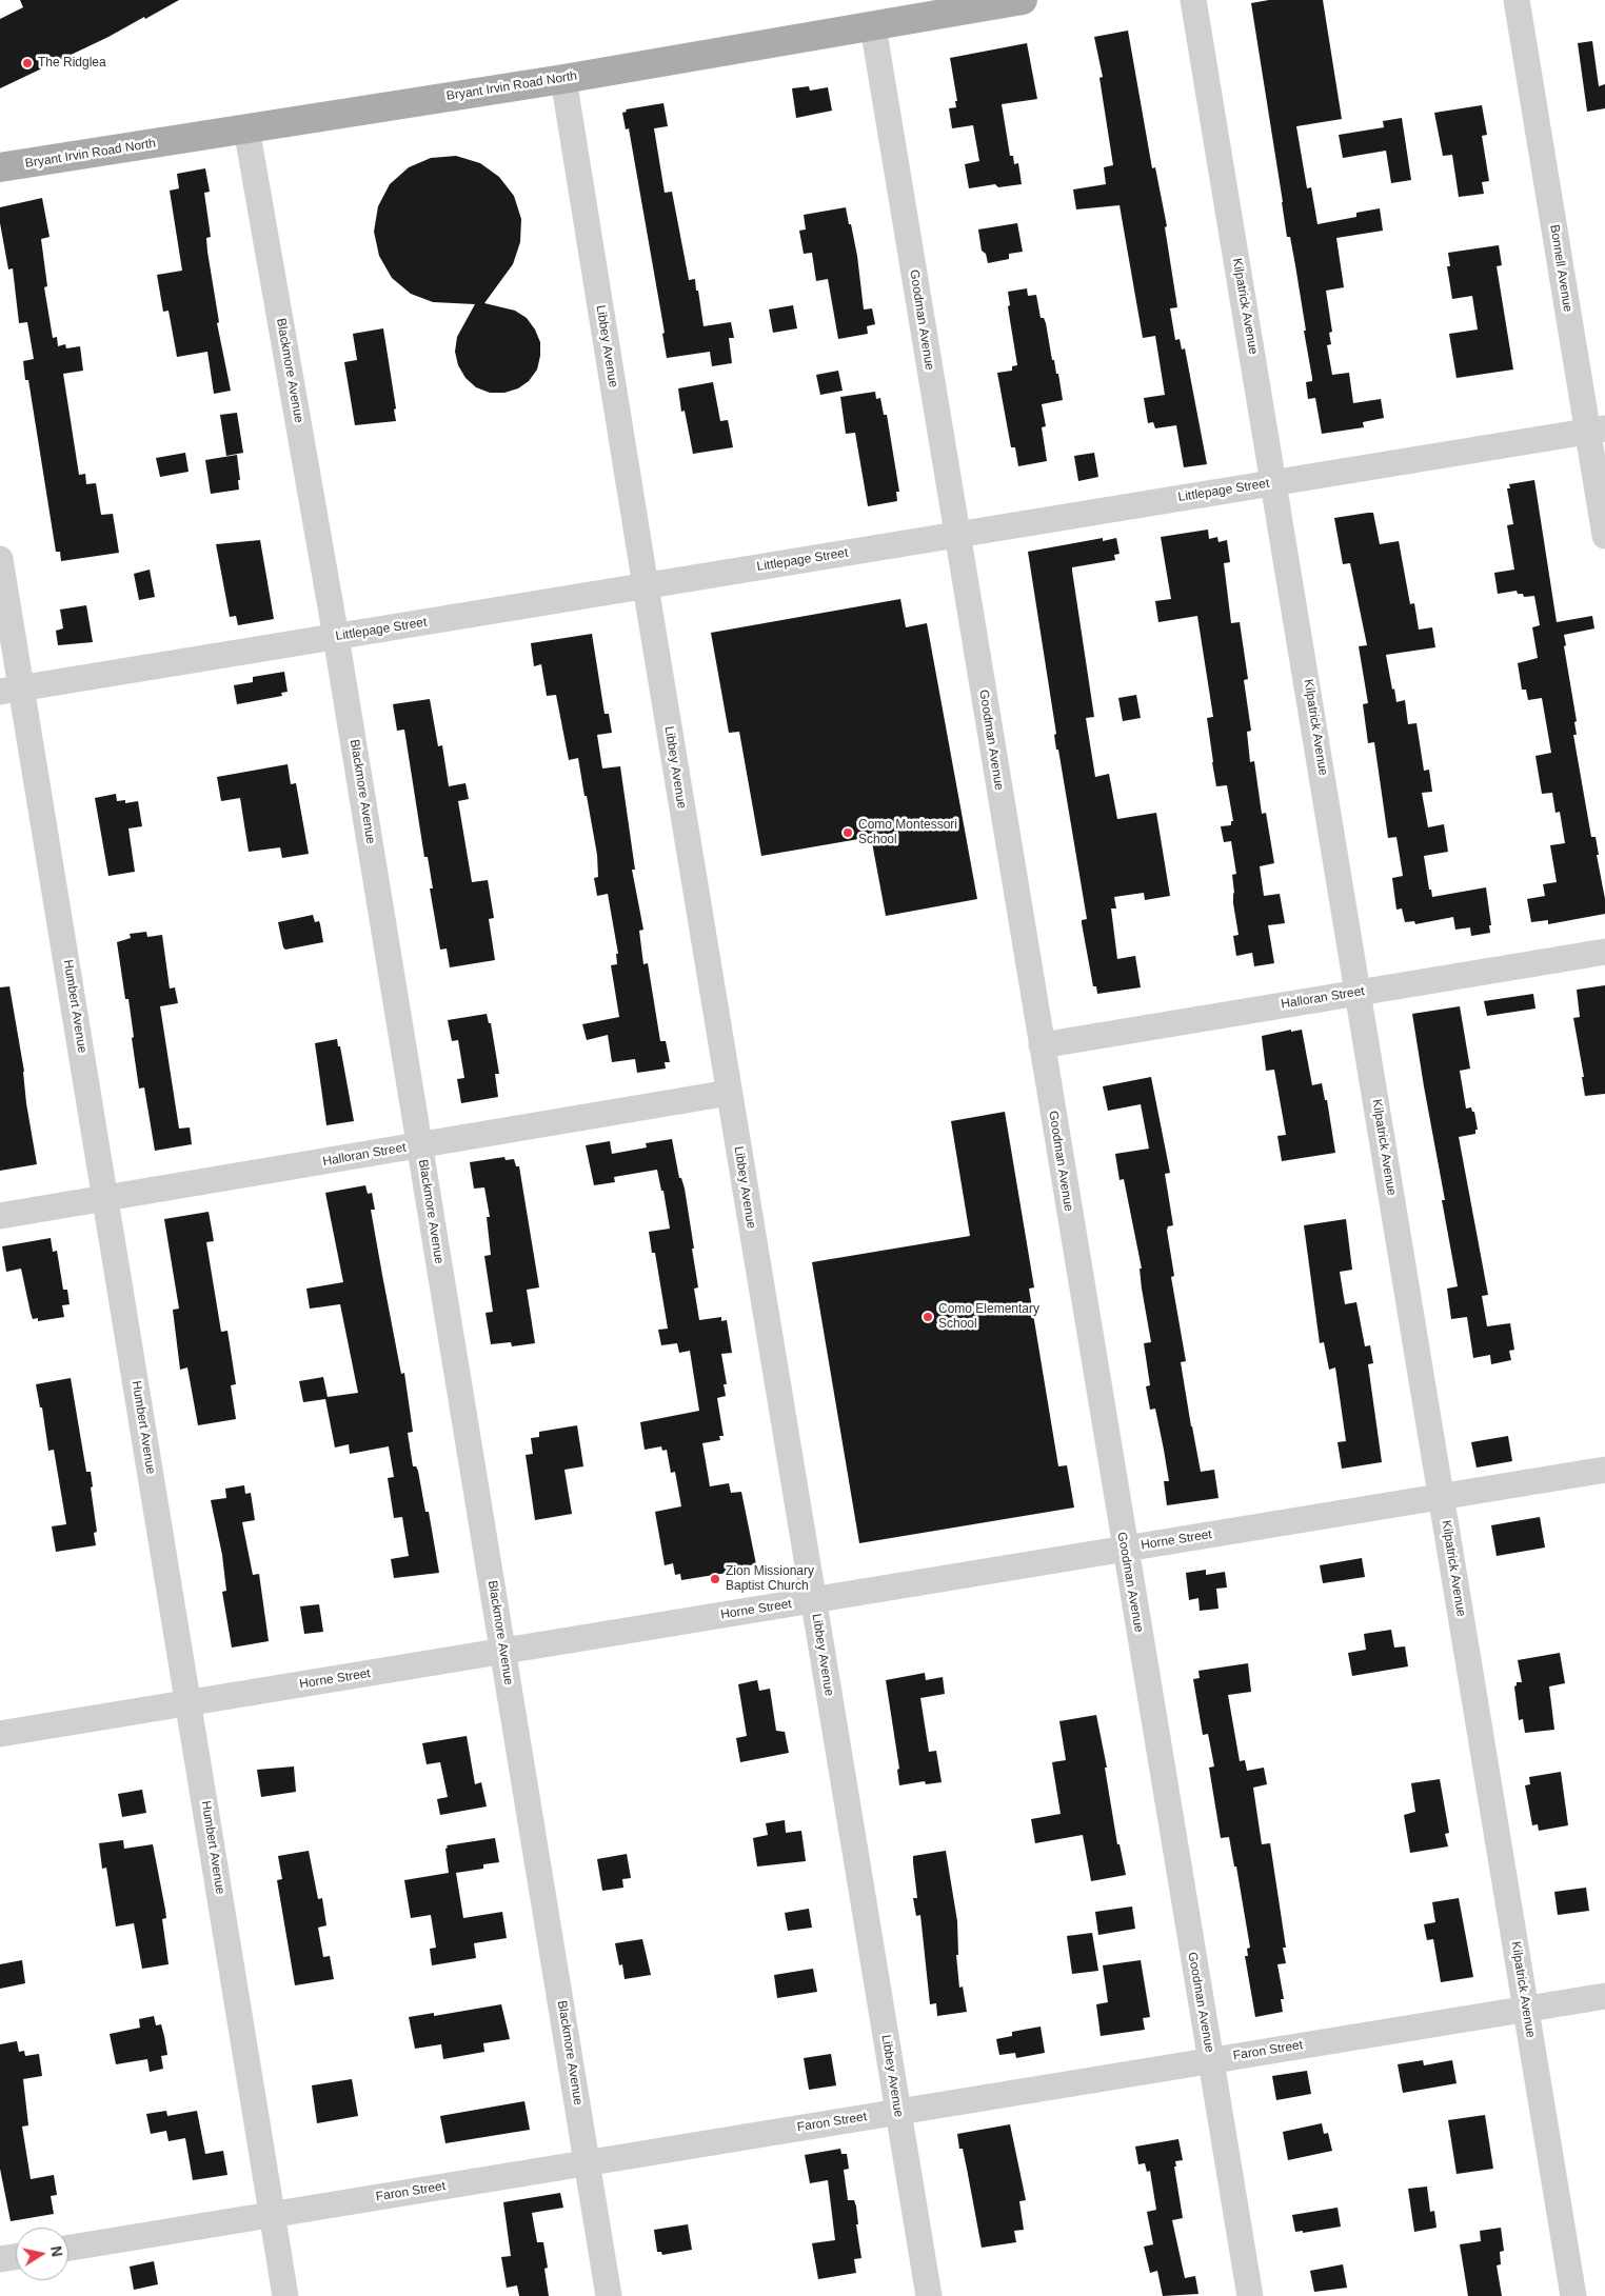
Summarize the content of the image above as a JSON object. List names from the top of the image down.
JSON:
{
  "streets": {
    "main road": ["Bryant Irvin Road North"],
    "street": [
      "Bonnell Avenue",
      "Kilpatrick Avenue",
      "Goodman Avenue",
      "Libbey Avenue",
      "Blackmore Avenue",
      "Littlepage Street",
      "Halloran Street",
      "Humbert Avenue",
      "Horne Street",
      "Faron Street"
    ]
  },
  "crossings": [
    ["Bryant Irvin Road North", "Goodman Avenue"],
    ["Bryant Irvin Road North", "Libbey Avenue"],
    ["Bryant Irvin Road North", "Blackmore Avenue"],
    ["Bonnell Avenue", "Littlepage Street"],
    ["Kilpatrick Avenue", "Littlepage Street"],
    ["Kilpatrick Avenue", "Halloran Street"],
    ["Kilpatrick Avenue", "Horne Street"],
    ["Kilpatrick Avenue", "Faron Street"],
    ["Goodman Avenue", "Littlepage Street"],
    ["Goodman Avenue", "Halloran Street"],
    ["Goodman Avenue", "Horne Street"],
    ["Goodman Avenue", "Faron Street"],
    ["Libbey Avenue", "Littlepage Street"],
    ["Libbey Avenue", "Halloran Street"],
    ["Libbey Avenue", "Horne Street"],
    ["Libbey Avenue", "Faron Street"],
    ["Blackmore Avenue", "Littlepage Street"],
    ["Blackmore Avenue", "Halloran Street"],
    ["Blackmore Avenue", "Horne Street"],
    ["Blackmore Avenue", "Faron Street"],
    ["Littlepage Street", "Humbert Avenue"],
    ["Halloran Street", "Humbert Avenue"],
    ["Humbert Avenue", "Horne Street"],
    ["Humbert Avenue", "Faron Street"]
  ],
  "places": [
    "The Ridglea",
    "Como Montessori School",
    "Como Elementary School",
    "Zion Missionary Baptist Church"
  ],
  "north": "right"
}
